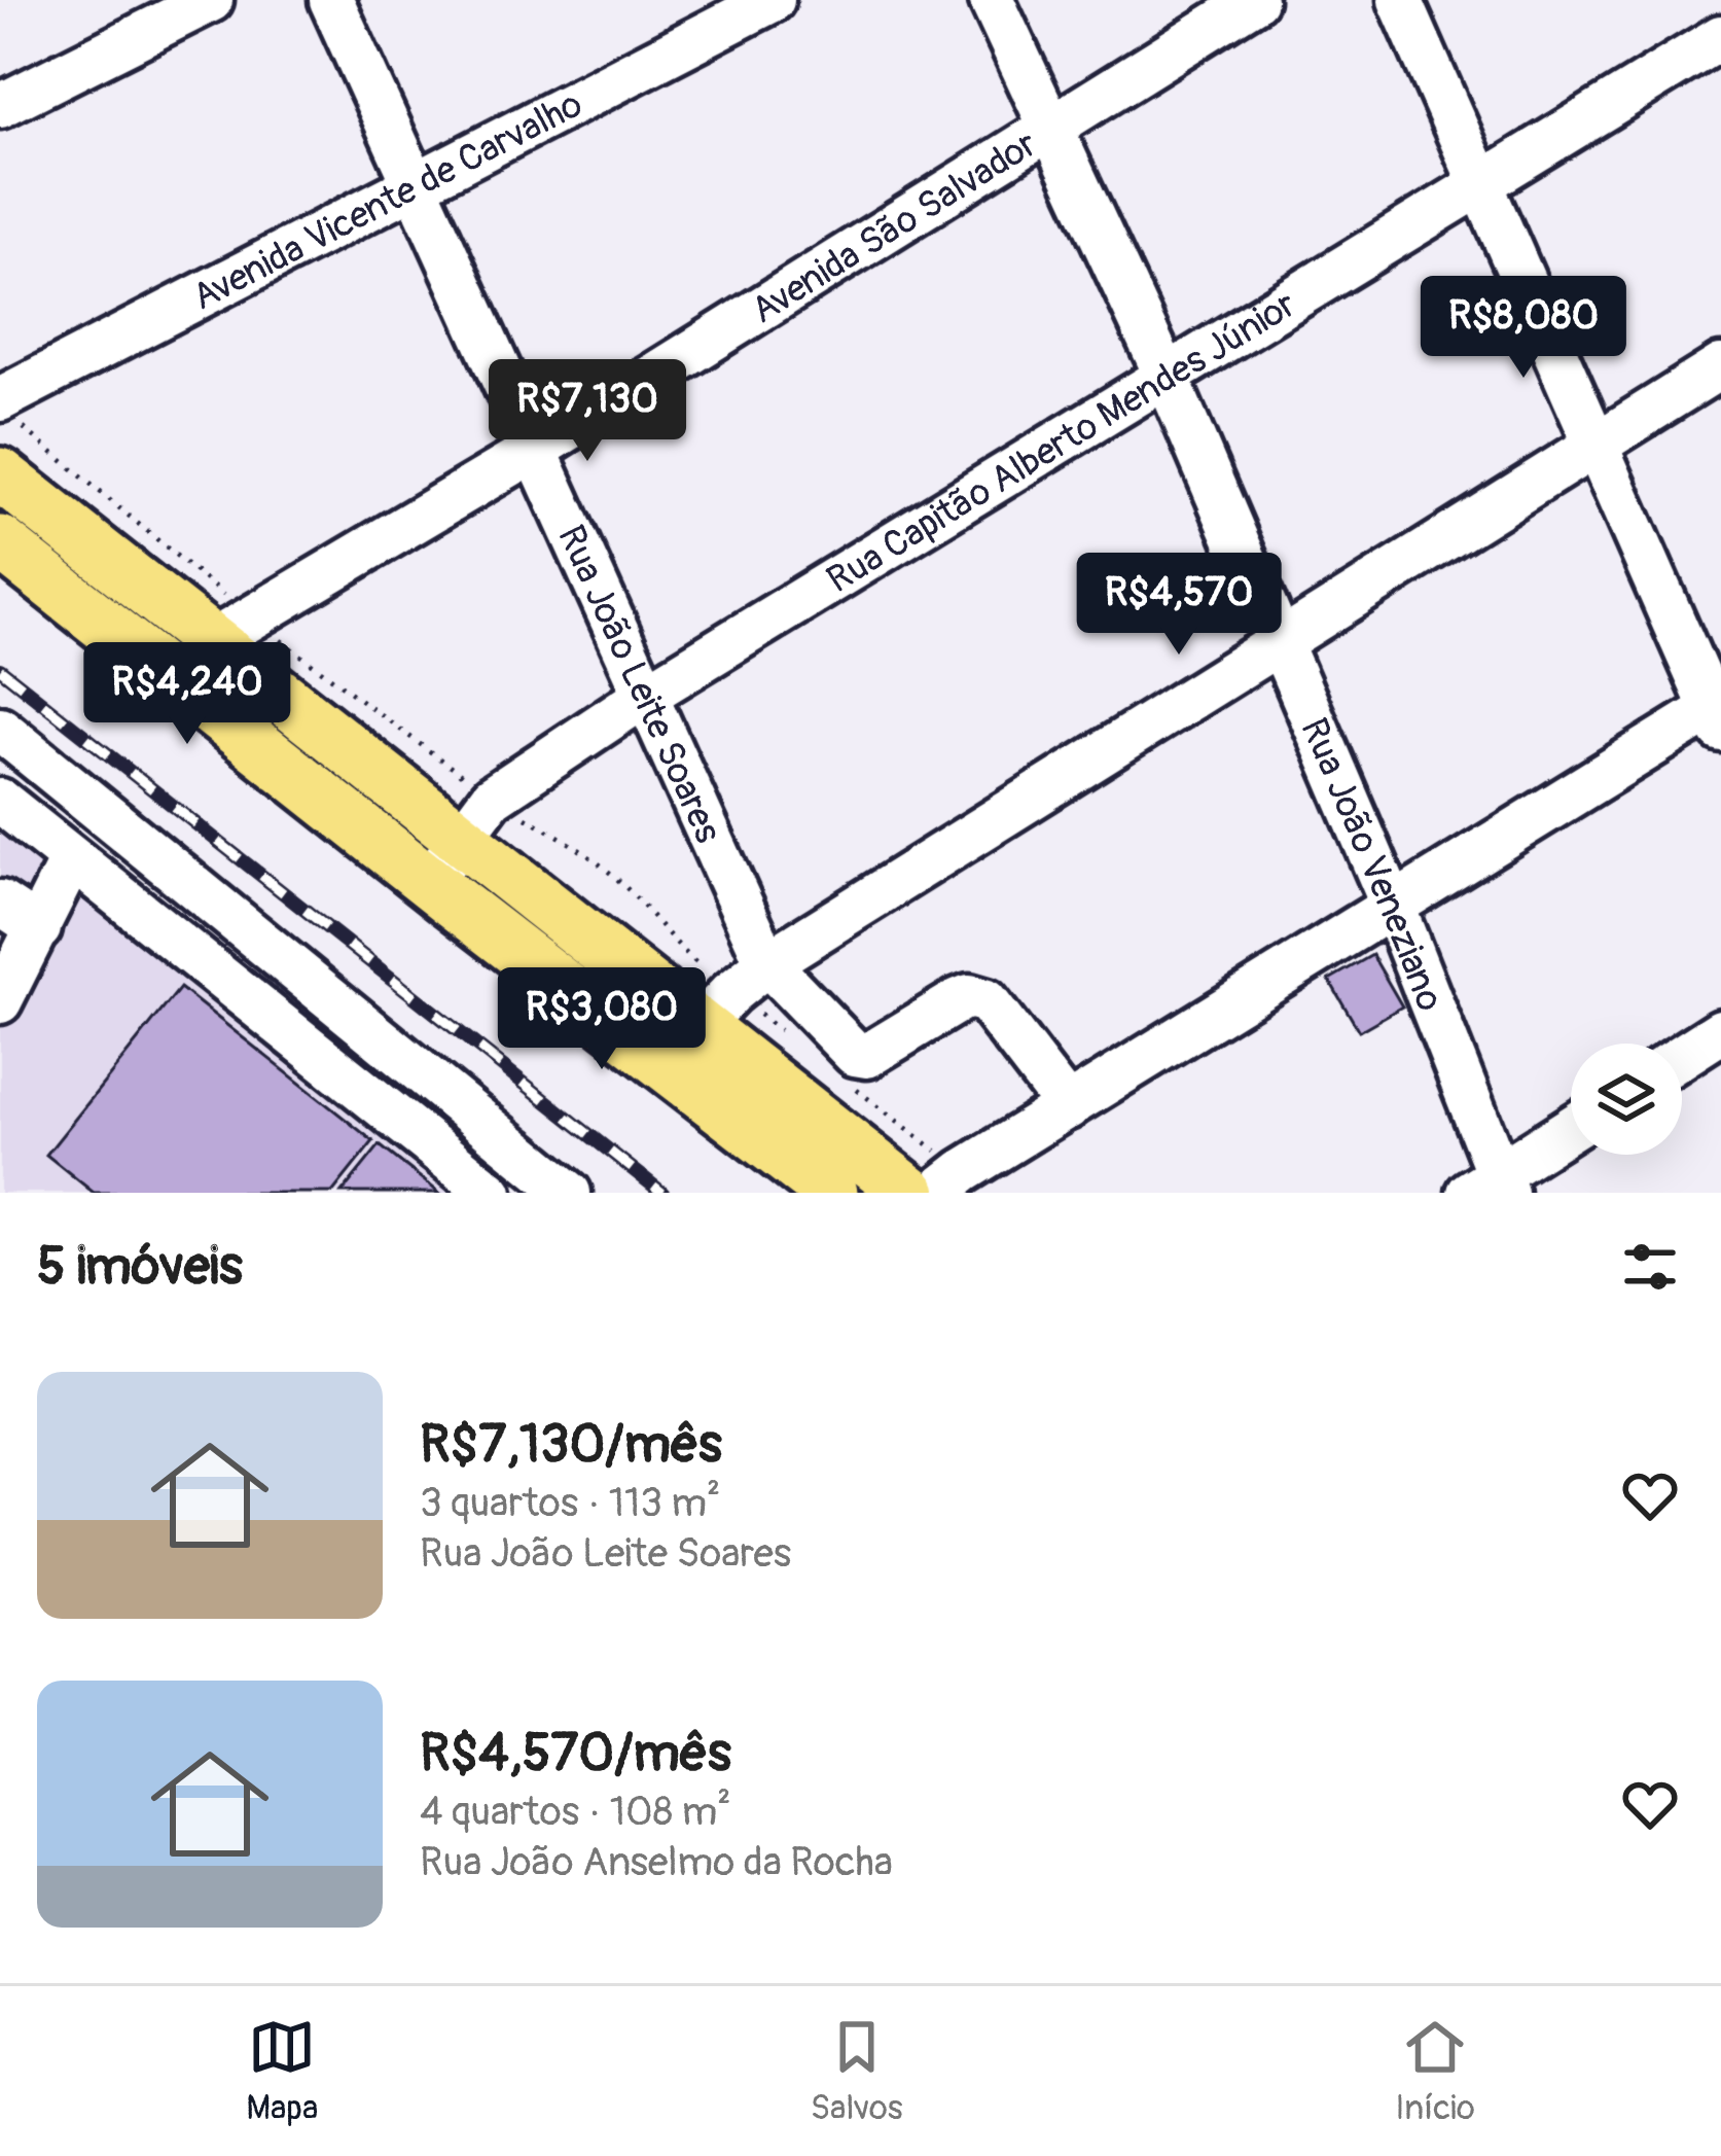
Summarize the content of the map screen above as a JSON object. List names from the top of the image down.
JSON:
{
  "streets": {
    "street": [
      "Avenida Vicente de Carvalho",
      "Avenida São Salvador",
      "Rua Capitão Alberto Mendes Júnior",
      "Rua João Leite Soares",
      "Rua João Veneziano"
    ]
  },
  "crossings": [
    ["Avenida Vicente de Carvalho", "Rua João Leite Soares"],
    ["Avenida São Salvador", "Rua João Leite Soares"],
    ["Avenida São Salvador", "Rua João Veneziano"],
    ["Rua Capitão Alberto Mendes Júnior", "Rua João Leite Soares"],
    ["Rua Capitão Alberto Mendes Júnior", "Rua João Veneziano"]
  ],
  "page": {
    "price": [
      "R$8,080",
      "R$7,130",
      "R$4,570",
      "R$4,240",
      "R$3,080"
    ],
    "heading": "5 imóveis",
    "list": [
      {
        "name": "R$7,130/mês",
        "note": "3 quartos · 113 m² · Rua João Leite Soares"
      },
      {
        "name": "R$4,570/mês",
        "note": "4 quartos · 108 m² · Rua João Anselmo da Rocha"
      }
    ],
    "tabs": ["Mapa", "Salvos", "Início"]
  }
}
